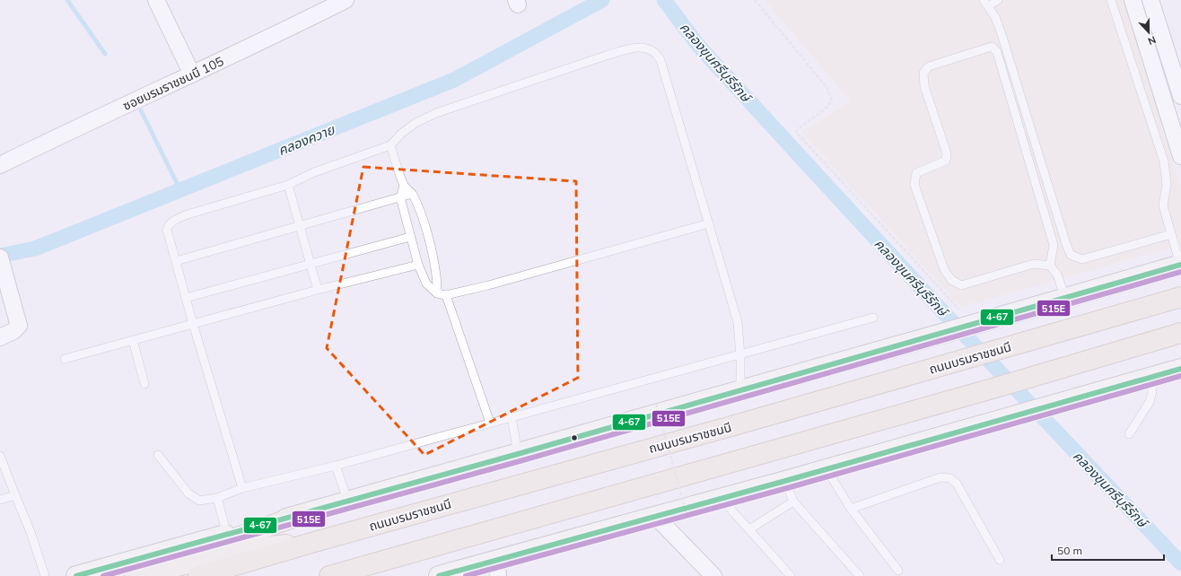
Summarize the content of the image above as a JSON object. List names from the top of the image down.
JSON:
{
  "streets": {
    "highway": ["ถนนบรมราชชนนี"],
    "street": ["ซอยบรมราชชนนี 105"]
  },
  "water": ["คลองขุนศรีบุรีรักษ์", "คลองควาย"],
  "lines": ["transit line 4-67", "transit line 515E"],
  "scale_bar": "50 m",
  "north": "bottom"
}
